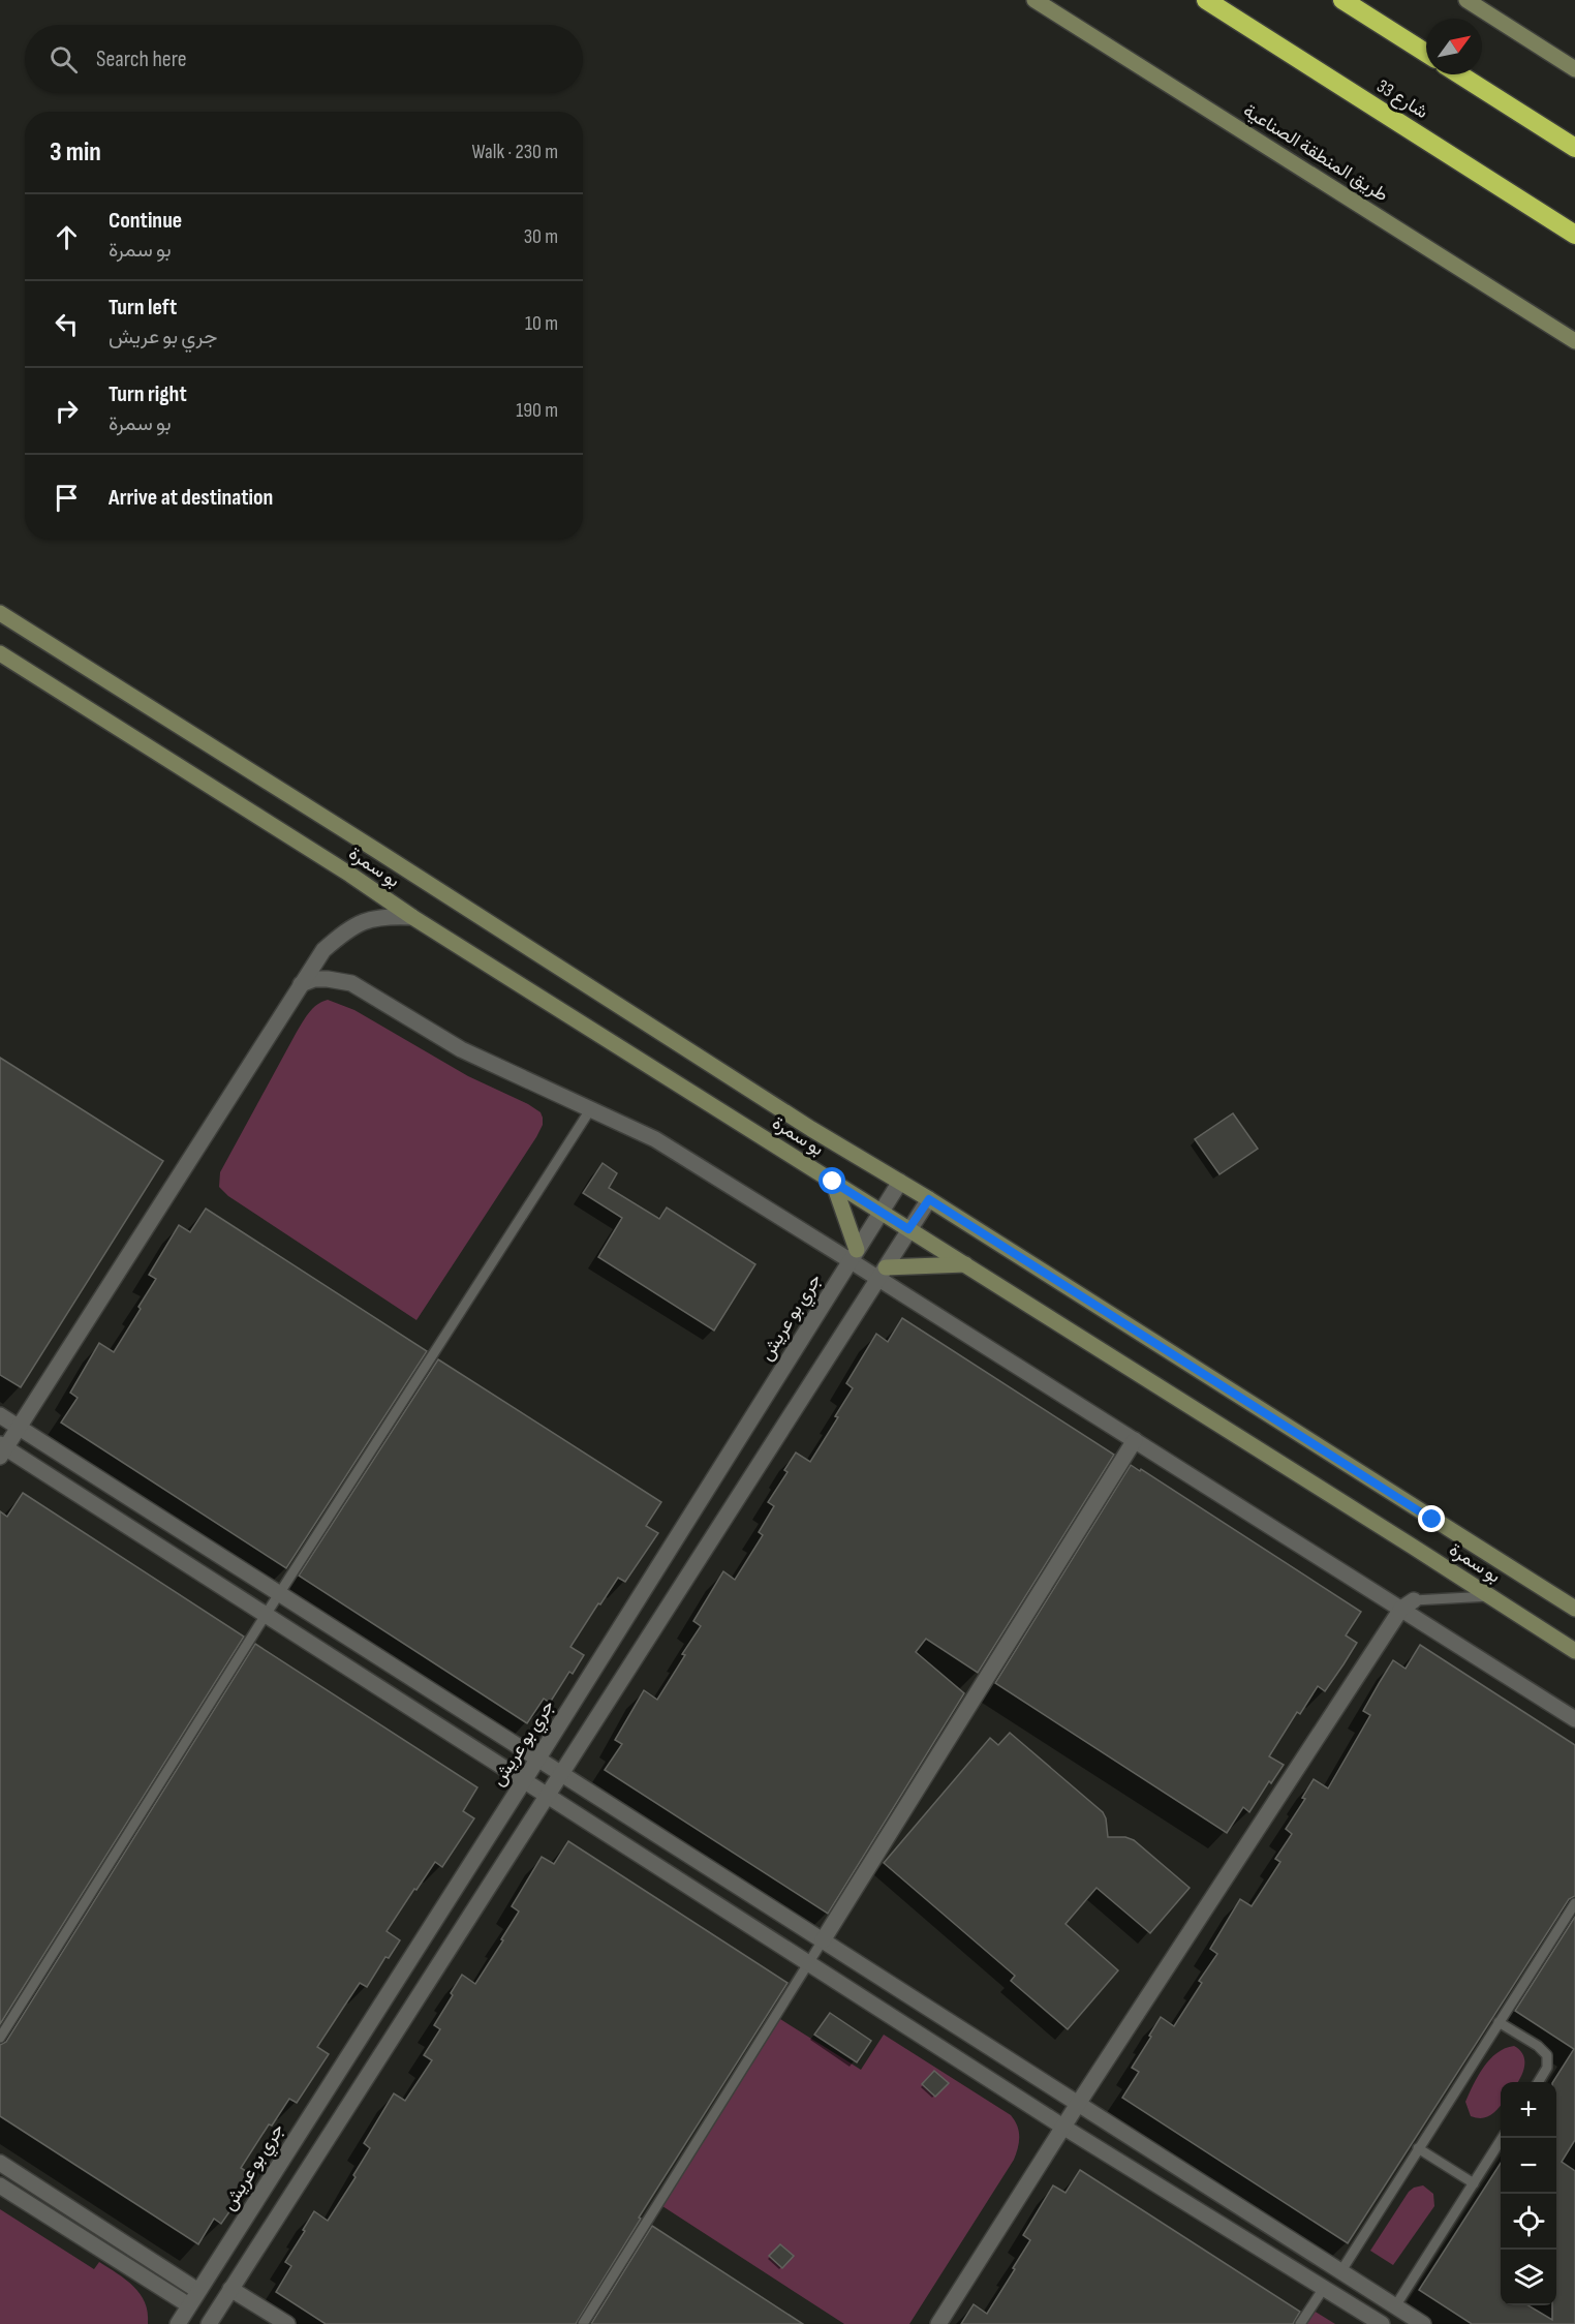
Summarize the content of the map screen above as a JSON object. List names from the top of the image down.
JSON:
{
  "streets": {
    "highway": ["شارع 33"],
    "street": ["طريق المنطقة الصناعية", "بو سمرة", "جري بو عريش"]
  },
  "crossings": [
    ["بو سمرة", "جري بو عريش"]
  ],
  "north": "top right",
  "page": {
    "search": "Search here",
    "heading": ["3 min", "Walk · 230 m"],
    "list": [
      ["Continue", "بو سمرة", "30 m"],
      ["Turn left", "جري بو عريش", "10 m"],
      ["Turn right", "بو سمرة", "190 m"],
      "Arrive at destination"
    ],
    "map_buttons": ["+", "−"]
  }
}
